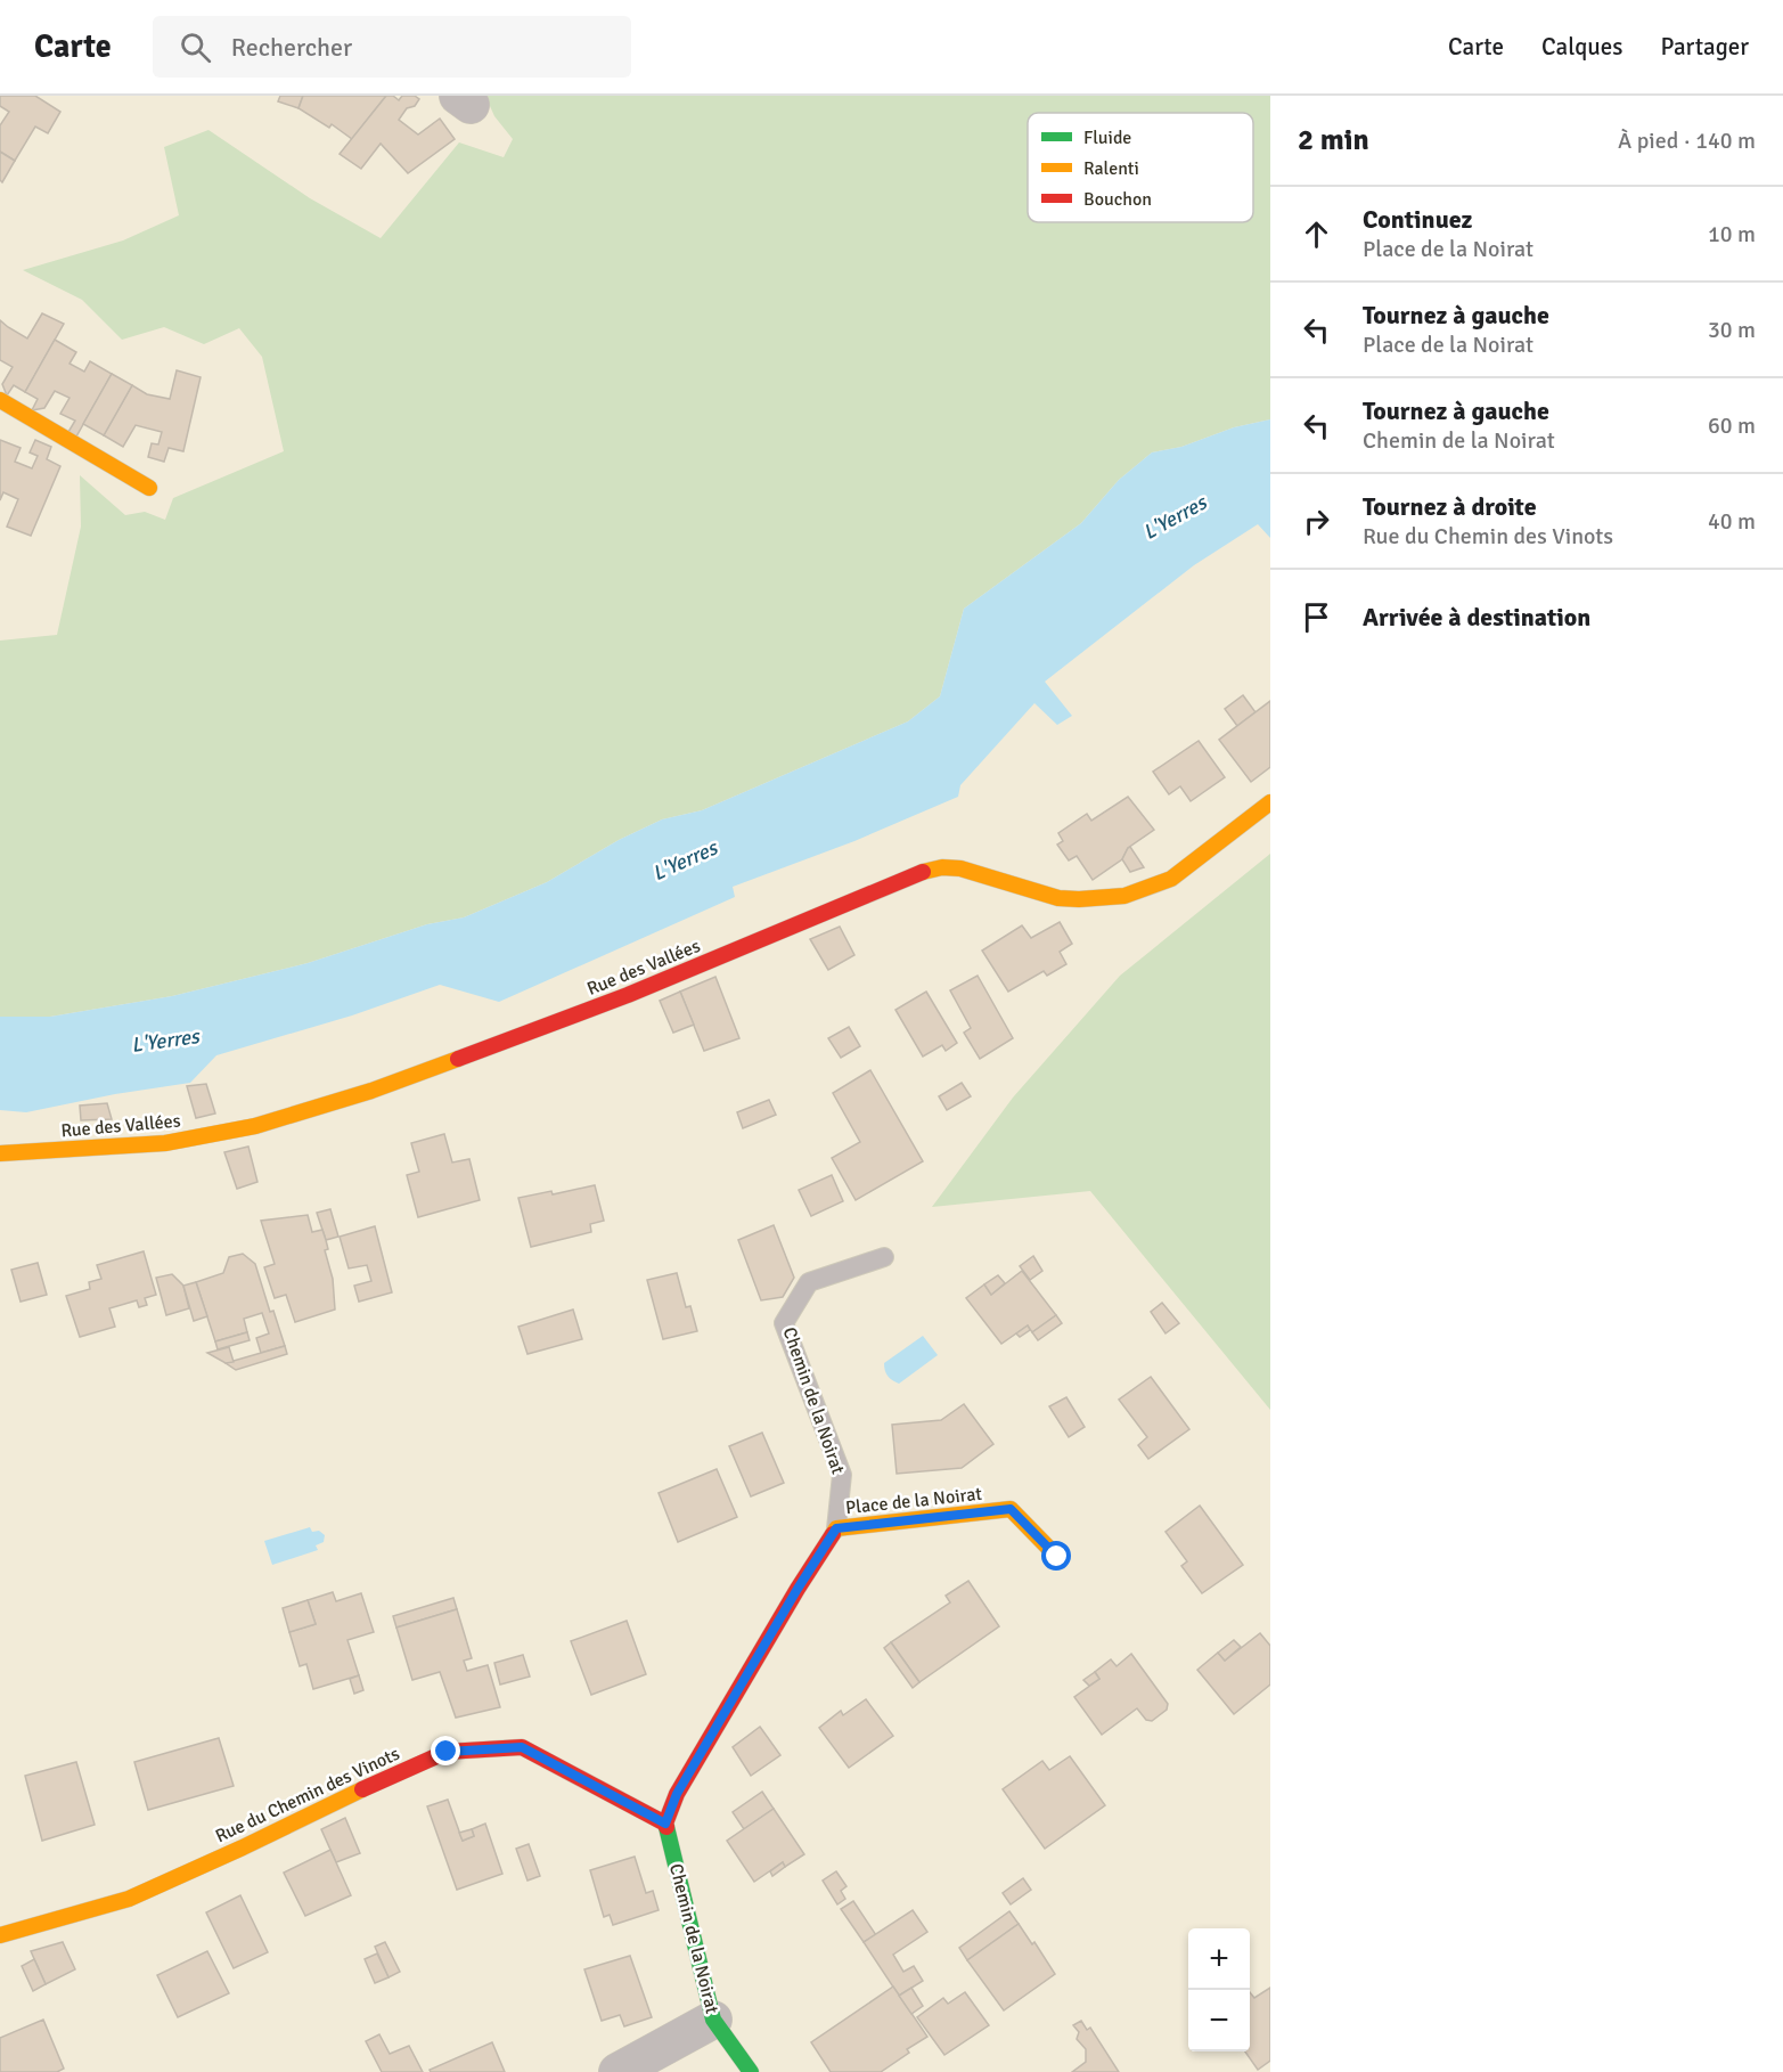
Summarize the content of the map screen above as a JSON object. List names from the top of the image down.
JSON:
{
  "streets": {
    "street": [
      "Rue des Vallées",
      "Chemin de la Noirat",
      "Place de la Noirat",
      "Rue du Chemin des Vinots"
    ]
  },
  "crossings": [
    ["Chemin de la Noirat", "Place de la Noirat"],
    ["Chemin de la Noirat", "Rue du Chemin des Vinots"]
  ],
  "water": ["L'Yerres"],
  "legend": ["Fluide", "Ralenti", "Bouchon"],
  "page": {
    "header": "Carte",
    "search": "Rechercher",
    "nav": ["Carte", "Calques", "Partager"],
    "heading": ["2 min", "À pied · 140 m"],
    "list": [
      ["Continuez", "Place de la Noirat", "10 m"],
      ["Tournez à gauche", "Place de la Noirat", "30 m"],
      ["Tournez à gauche", "Chemin de la Noirat", "60 m"],
      ["Tournez à droite", "Rue du Chemin des Vinots", "40 m"],
      "Arrivée à destination"
    ],
    "map_buttons": ["+", "−"]
  }
}
